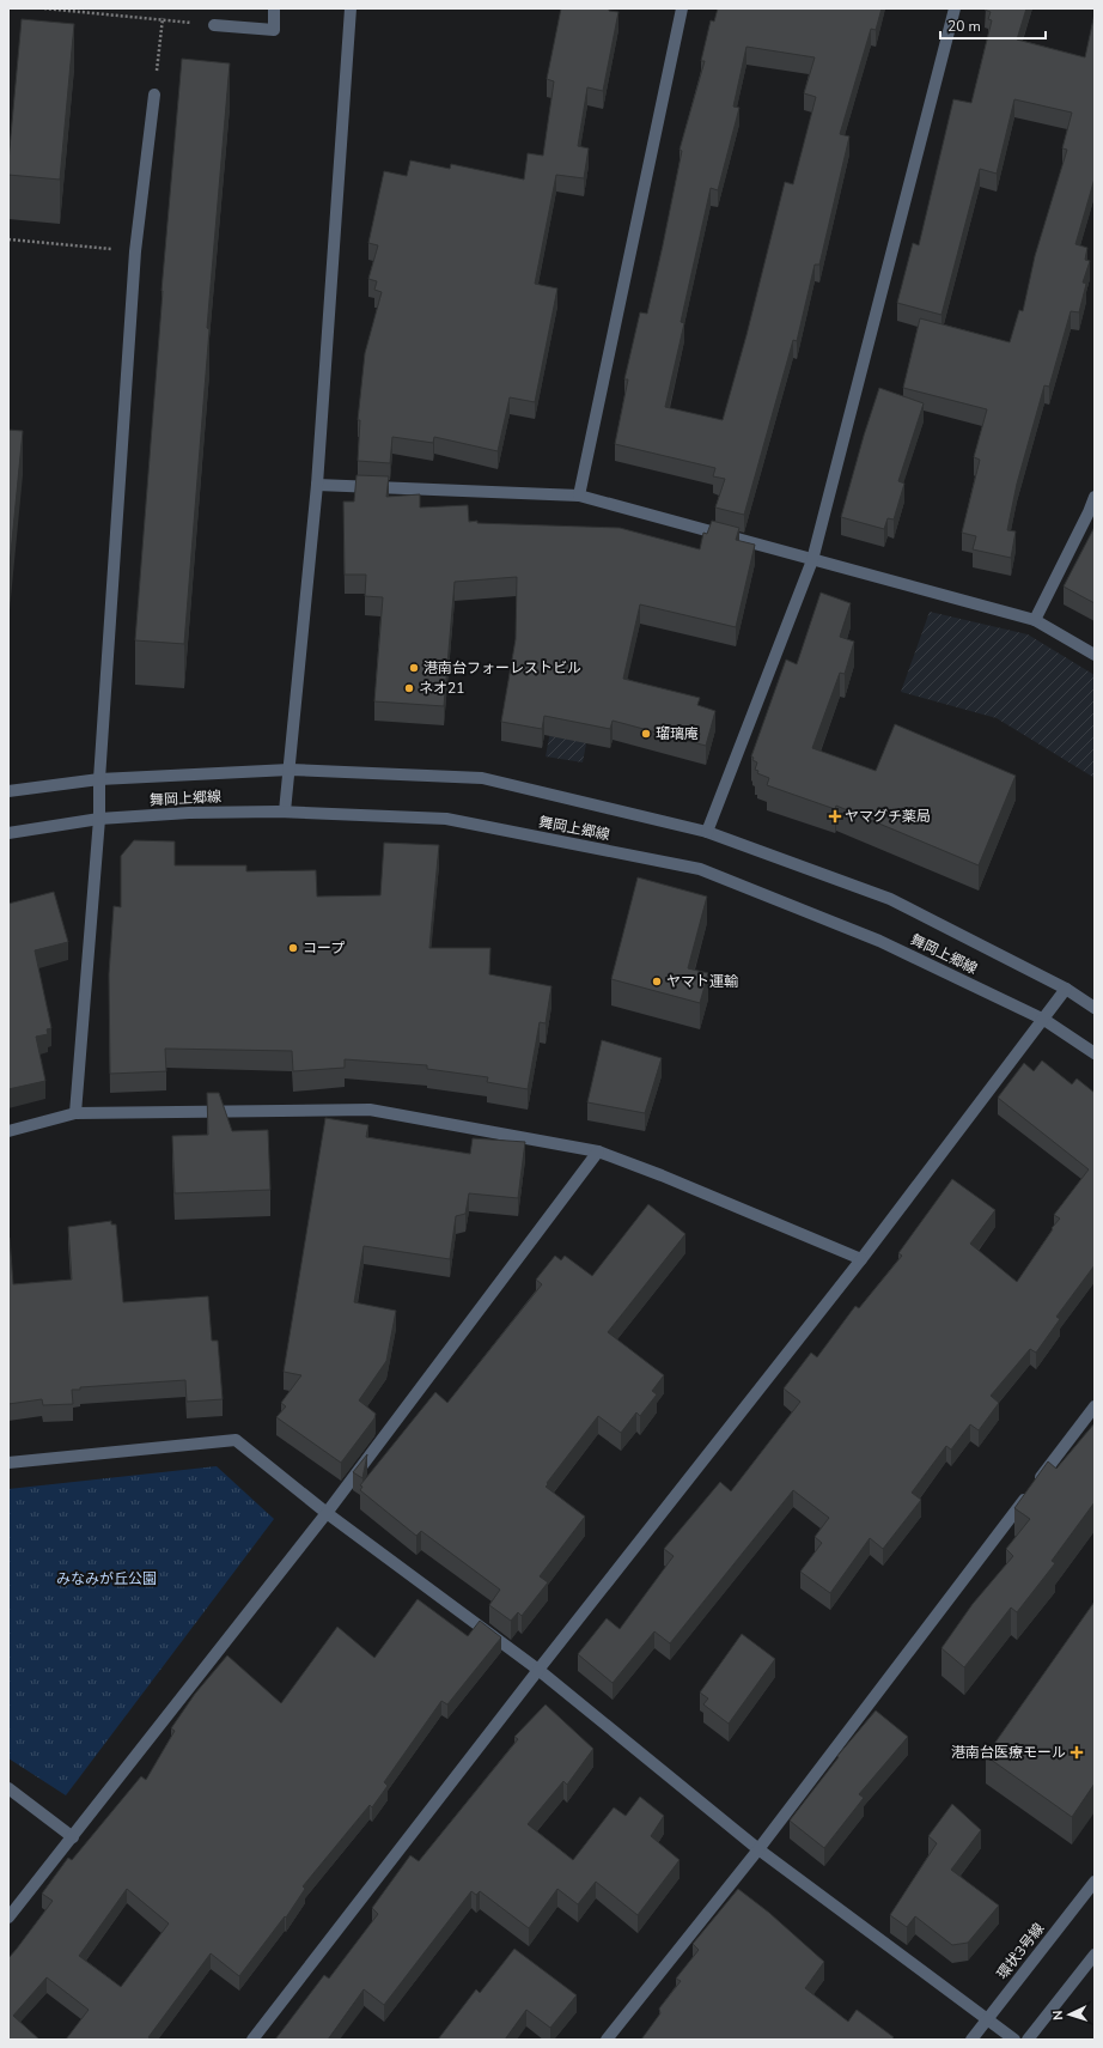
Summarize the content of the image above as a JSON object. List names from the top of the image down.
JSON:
{
  "streets": {
    "street": ["舞岡上郷線", "環状3号線"]
  },
  "parks": ["みなみが丘公園"],
  "places": {
    "other": [
      "港南台フォーレストビル",
      "ネオ21",
      "瑠璃庵",
      "コープ",
      "ヤマト運輸"
    ],
    "health": ["ヤマグチ薬局", "港南台医療モール"]
  },
  "scale_bar": "20 m",
  "north": "left"
}
